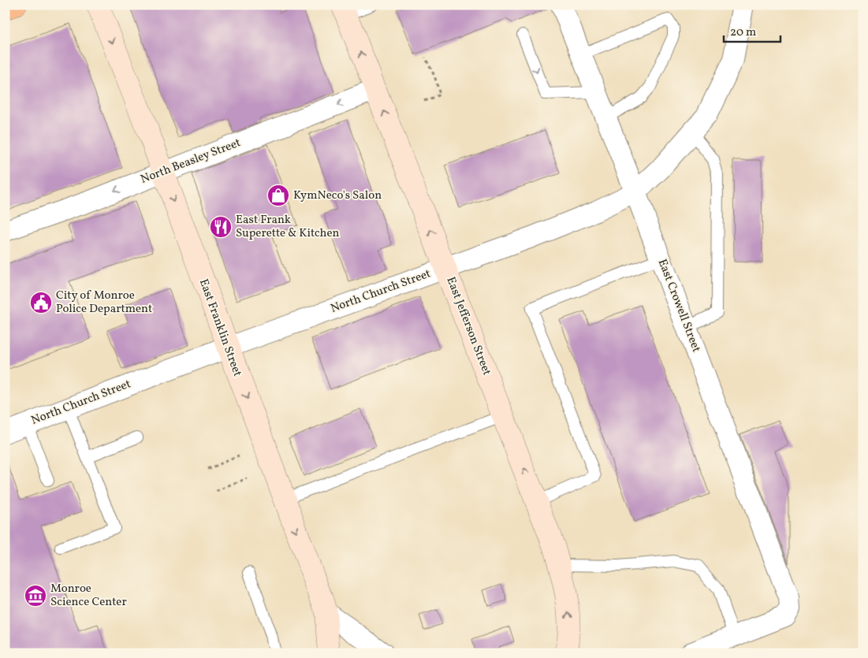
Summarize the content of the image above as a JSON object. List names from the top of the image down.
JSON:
{
  "streets": {
    "main road": ["East Jefferson Street", "East Franklin Street"],
    "street": ["North Beasley Street", "North Church Street", "East Crowell Street"]
  },
  "crossings": [
    ["North Beasley Street", "East Jefferson Street"],
    ["North Beasley Street", "East Franklin Street"],
    ["North Church Street", "East Crowell Street"],
    ["North Church Street", "East Jefferson Street"],
    ["North Church Street", "East Franklin Street"]
  ],
  "one_way": ["North Beasley Street", "East Jefferson Street", "East Franklin Street"],
  "places": {
    "shop": ["KymNeco's Salon"],
    "restaurant": ["East Frank Superette & Kitchen"],
    "public building": ["City of Monroe Police Department"],
    "museum": ["Monroe Science Center"]
  },
  "scale_bar": "20 m"
}
